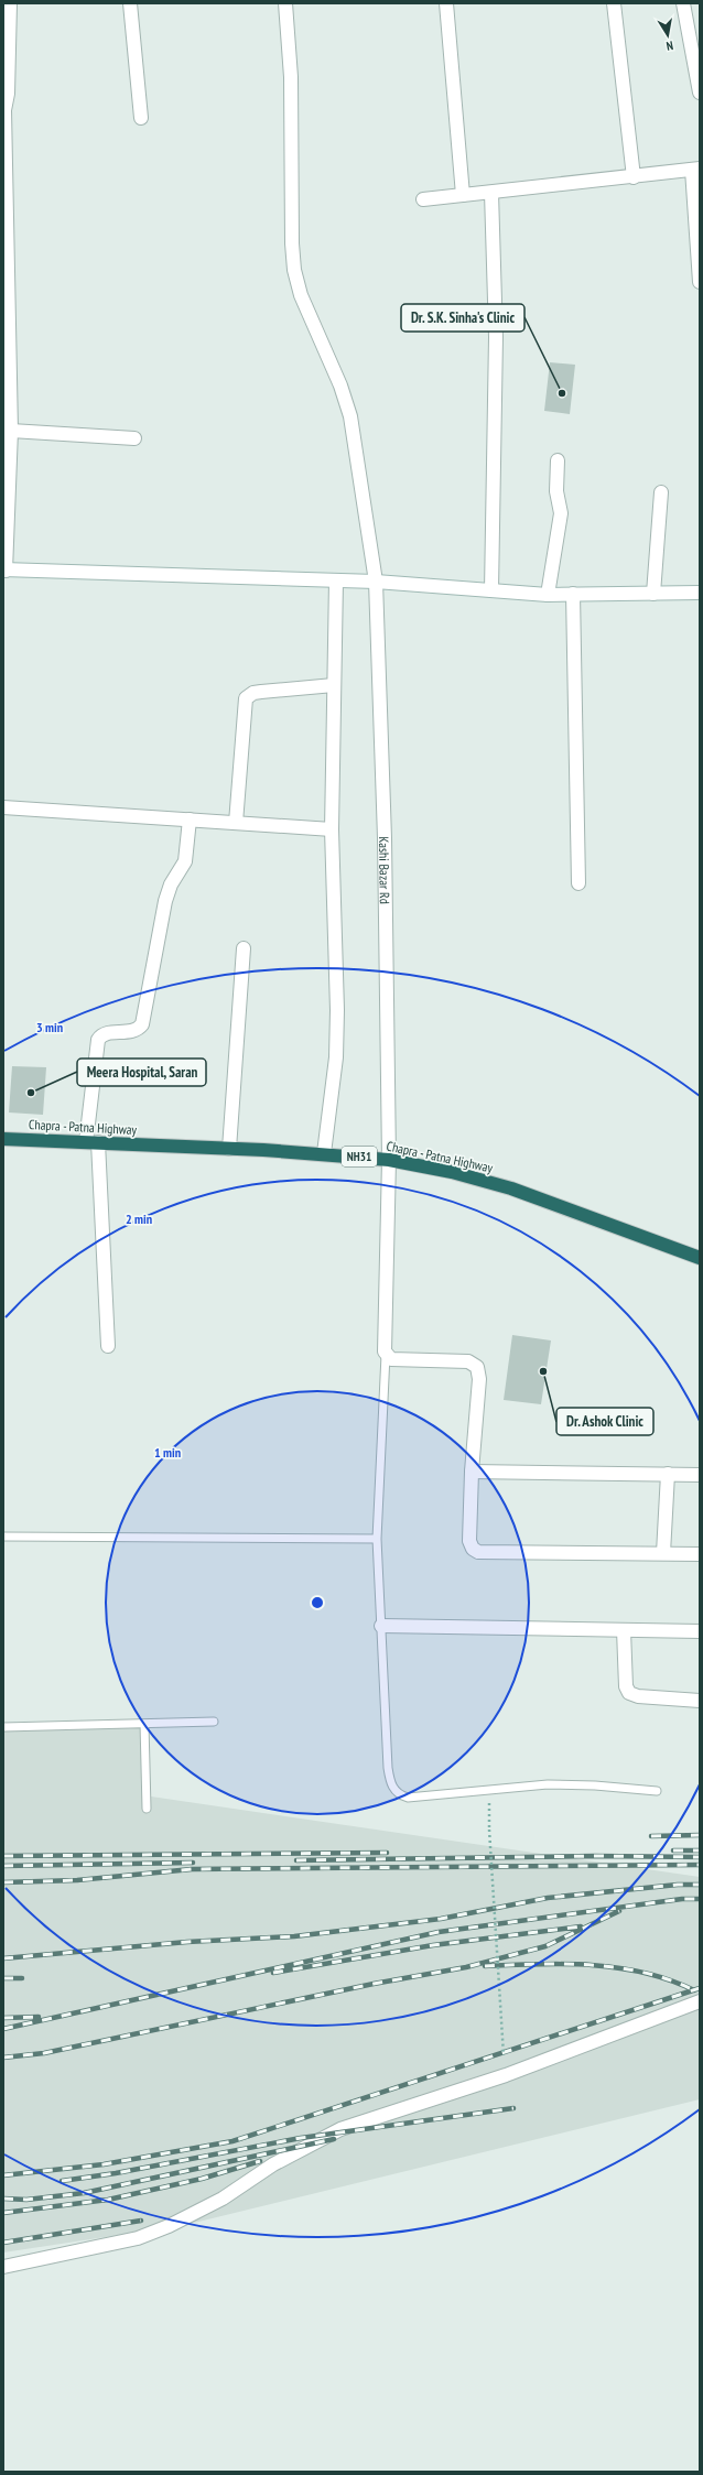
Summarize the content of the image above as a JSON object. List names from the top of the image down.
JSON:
{
  "streets": {
    "highway": ["Chapra - Patna Highway", "NH31"],
    "street": ["Kashi Bazar Rd"]
  },
  "crossings": [
    ["Kashi Bazar Rd", "Chapra - Patna Highway"]
  ],
  "places": ["Dr. S.K. Sinha's Clinic", "Meera Hospital, Saran", "Dr. Ashok Clinic"],
  "north": "bottom",
  "rings": ["3 min", "2 min", "1 min"]
}
